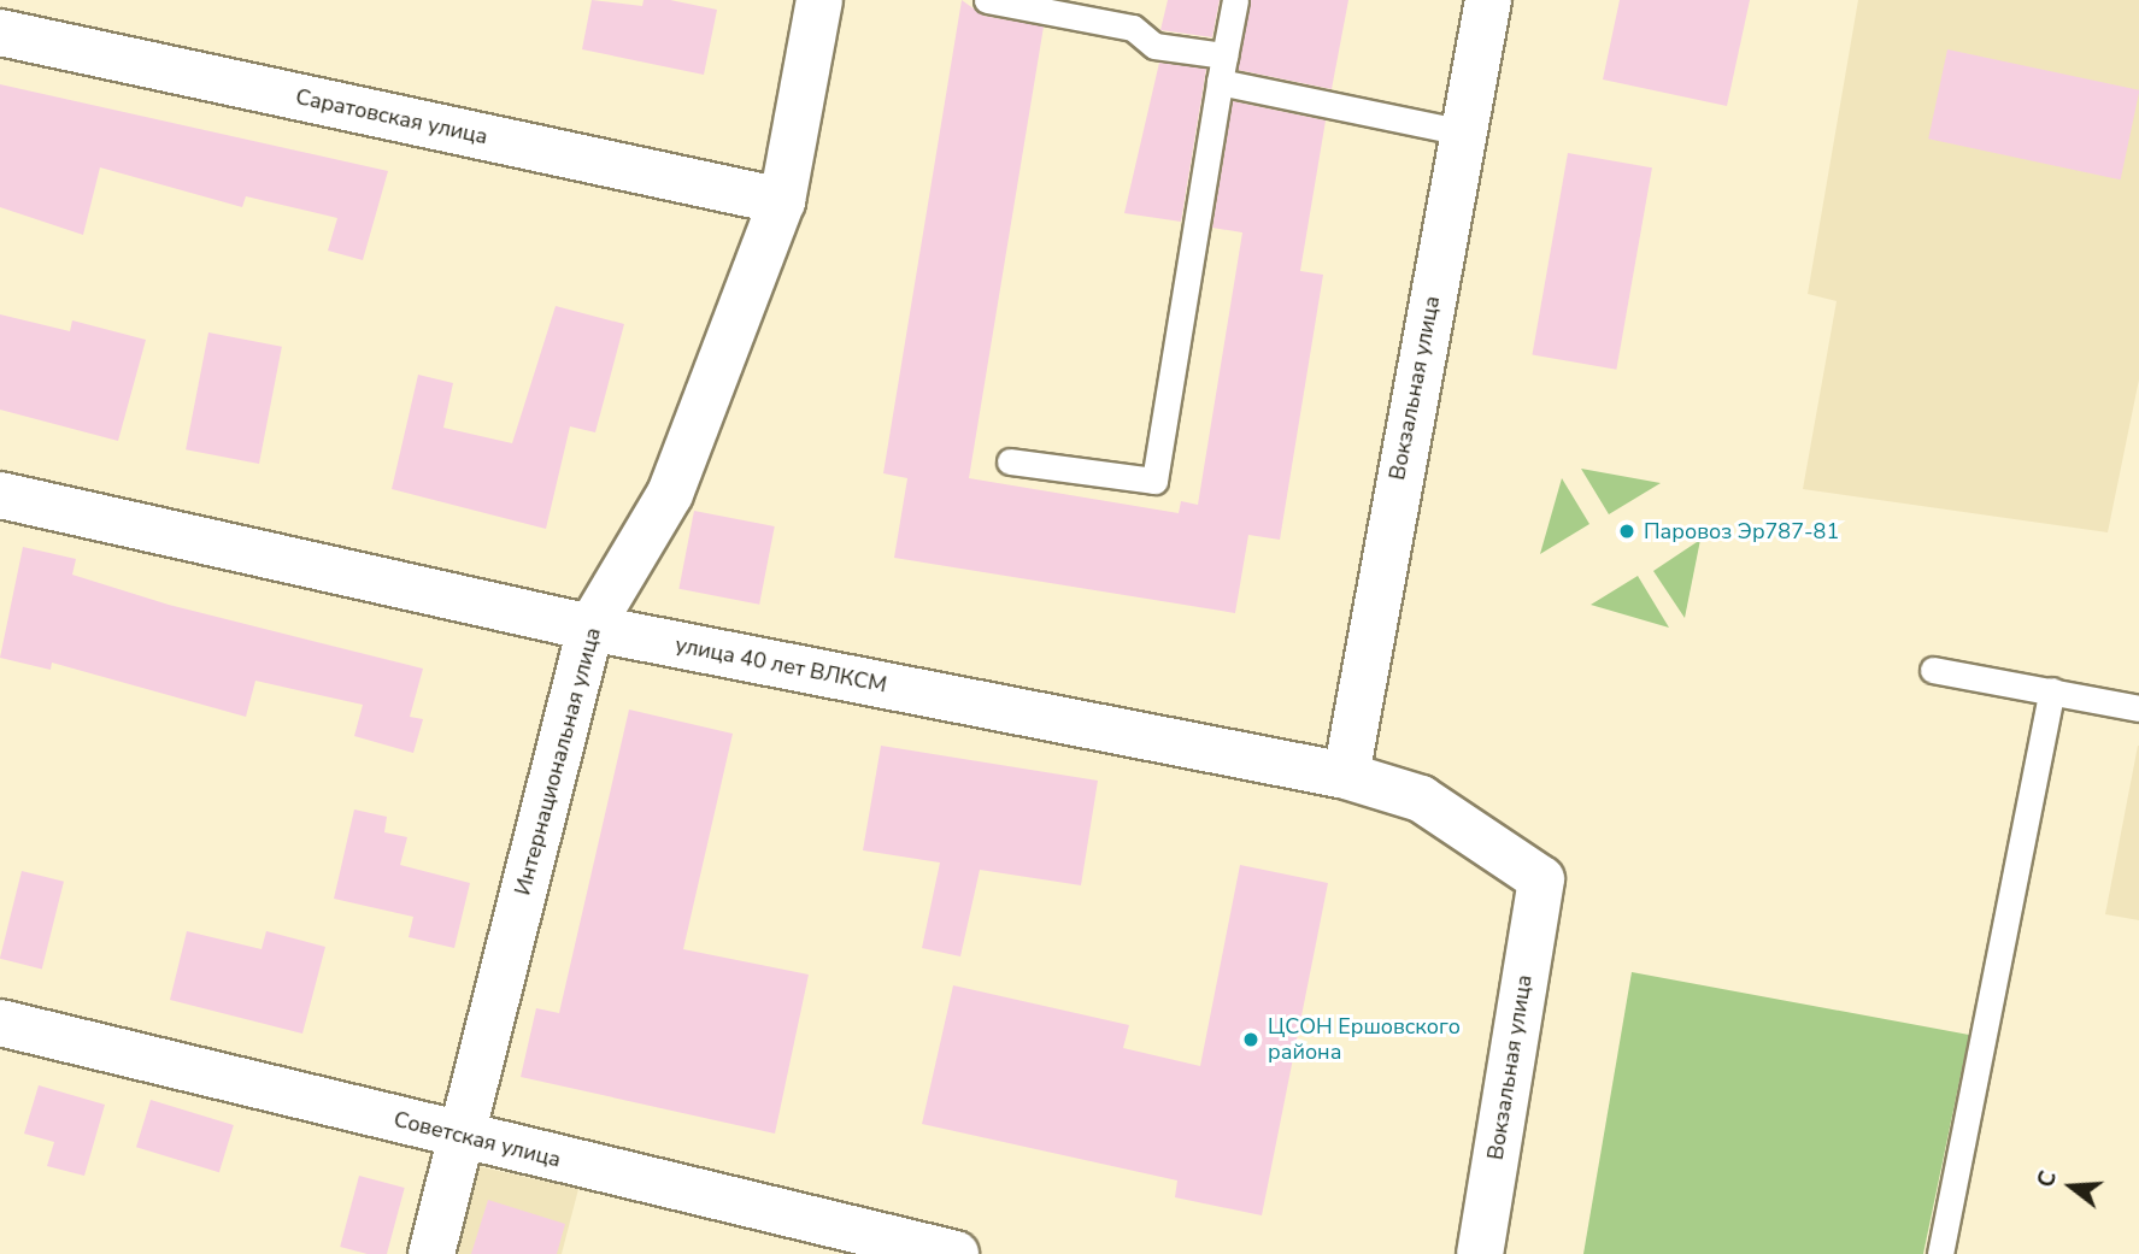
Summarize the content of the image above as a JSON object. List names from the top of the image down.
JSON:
{
  "streets": {
    "street": [
      "Саратовская улица",
      "Вокзальная улица",
      "улица 40 лет ВЛКСМ",
      "Интернациональная улица",
      "Советская улица"
    ]
  },
  "crossings": [
    ["Саратовская улица", "Интернациональная улица"],
    ["Вокзальная улица", "улица 40 лет ВЛКСМ"],
    ["улица 40 лет ВЛКСМ", "Интернациональная улица"],
    ["Интернациональная улица", "Советская улица"]
  ],
  "places": ["Паровоз Эр787-81", "ЦСОН Ершовского района"],
  "north": "left"
}
